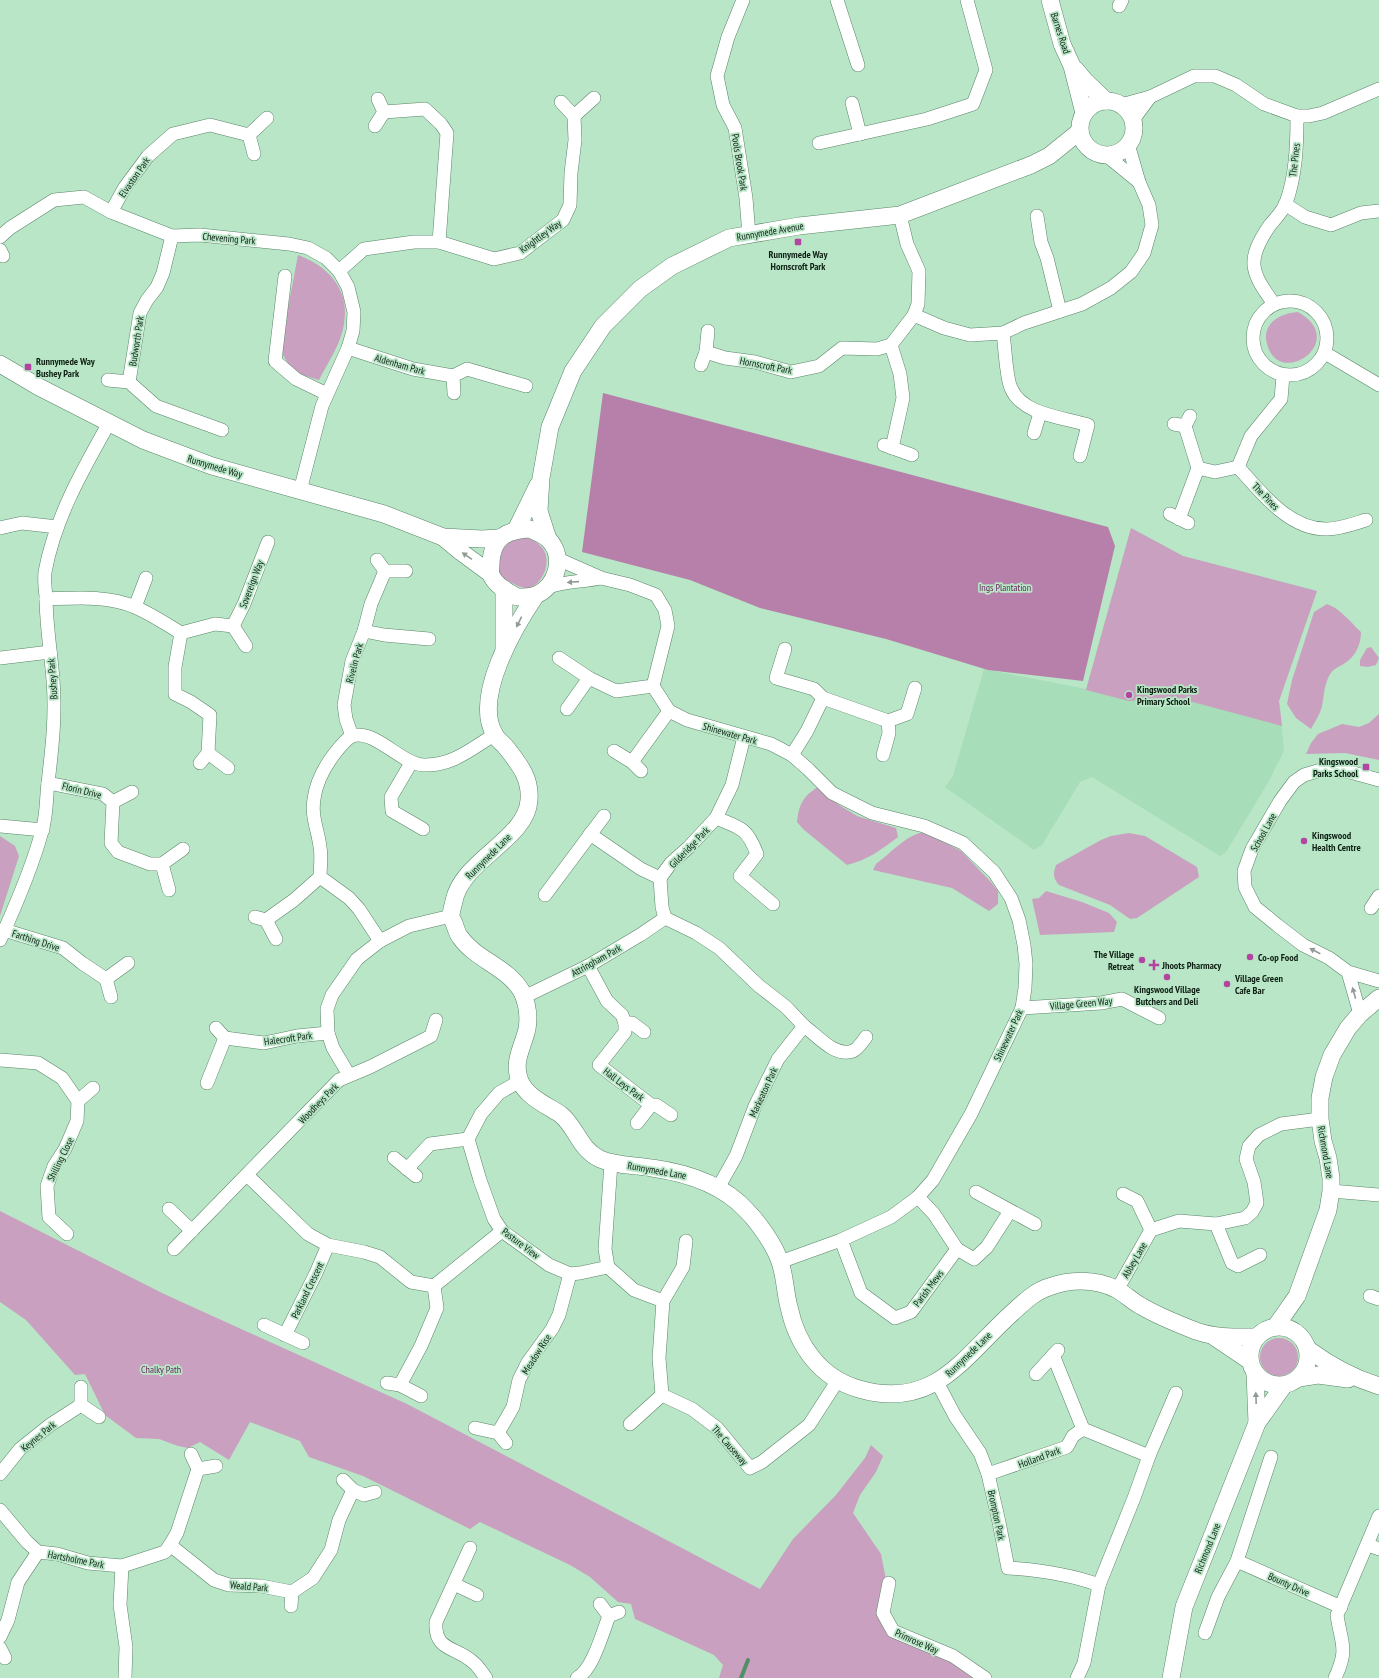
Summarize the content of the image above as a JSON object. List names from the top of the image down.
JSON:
{
  "streets": {
    "street": [
      "Barnes Road",
      "The Pines",
      "Pools Brook Park",
      "Elvaston Park",
      "Runnymede Avenue",
      "Knightley Way",
      "Chevening Park",
      "Budworth Park",
      "Aldenham Park",
      "Hornscroft Park",
      "Runnymede Way",
      "Sovereign Way",
      "Rivelin Park",
      "Bushey Park",
      "Shinewater Park",
      "Florin Drive",
      "School Lane",
      "Gilderidge Park",
      "Runnymede Lane",
      "Farthing Drive",
      "Attringham Park",
      "Village Green Way",
      "Halecroft Park",
      "Hall Leys Park",
      "Markeaton Park",
      "Woodheys Park",
      "Richmond Lane",
      "Shilling Close",
      "Pasture View",
      "Abbey Lane",
      "Parish Mews",
      "Parkland Crescent",
      "Meadow Rise",
      "Keynes Park",
      "The Causeway",
      "Holland Park",
      "Brompton Park",
      "Hartsholme Park",
      "Bounty Drive",
      "Weald Park",
      "Primrose Way"
    ]
  },
  "crossings": [
    ["Barnes Road", "Runnymede Avenue"],
    ["Pools Brook Park", "Runnymede Avenue"],
    ["Elvaston Park", "Chevening Park"],
    ["Runnymede Avenue", "Runnymede Way"],
    ["Runnymede Avenue", "Runnymede Lane"],
    ["Knightley Way", "Chevening Park"],
    ["Chevening Park", "Budworth Park"],
    ["Chevening Park", "Aldenham Park"],
    ["Chevening Park", "Runnymede Way"],
    ["Runnymede Way", "Bushey Park"],
    ["Runnymede Way", "Runnymede Lane"],
    ["Bushey Park", "Florin Drive"],
    ["Bushey Park", "Farthing Drive"],
    ["Shinewater Park", "Gilderidge Park"],
    ["Shinewater Park", "Runnymede Lane"],
    ["Shinewater Park", "Village Green Way"],
    ["Shinewater Park", "Parish Mews"],
    ["Runnymede Lane", "Markeaton Park"],
    ["Runnymede Lane", "Richmond Lane"],
    ["Runnymede Lane", "Abbey Lane"],
    ["Runnymede Lane", "The Causeway"],
    ["Runnymede Lane", "Brompton Park"],
    ["Richmond Lane", "Abbey Lane"],
    ["Pasture View", "Meadow Rise"],
    ["Holland Park", "Brompton Park"],
    ["Hartsholme Park", "Weald Park"]
  ],
  "parks": ["Ings Plantation", "Chalky Path"],
  "places": {
    "transit": ["Runnymede Way Hornscroft Park", "Runnymede Way Bushey Park", "Kingswood Parks School"],
    "other": [
      "Kingswood Parks Primary School",
      "Kingswood Health Centre",
      "Co-op Food",
      "The Village Retreat",
      "Kingswood Village Butchers and Deli",
      "Village Green Cafe Bar"
    ],
    "health": ["Jhoots Pharmacy"]
  }
}
